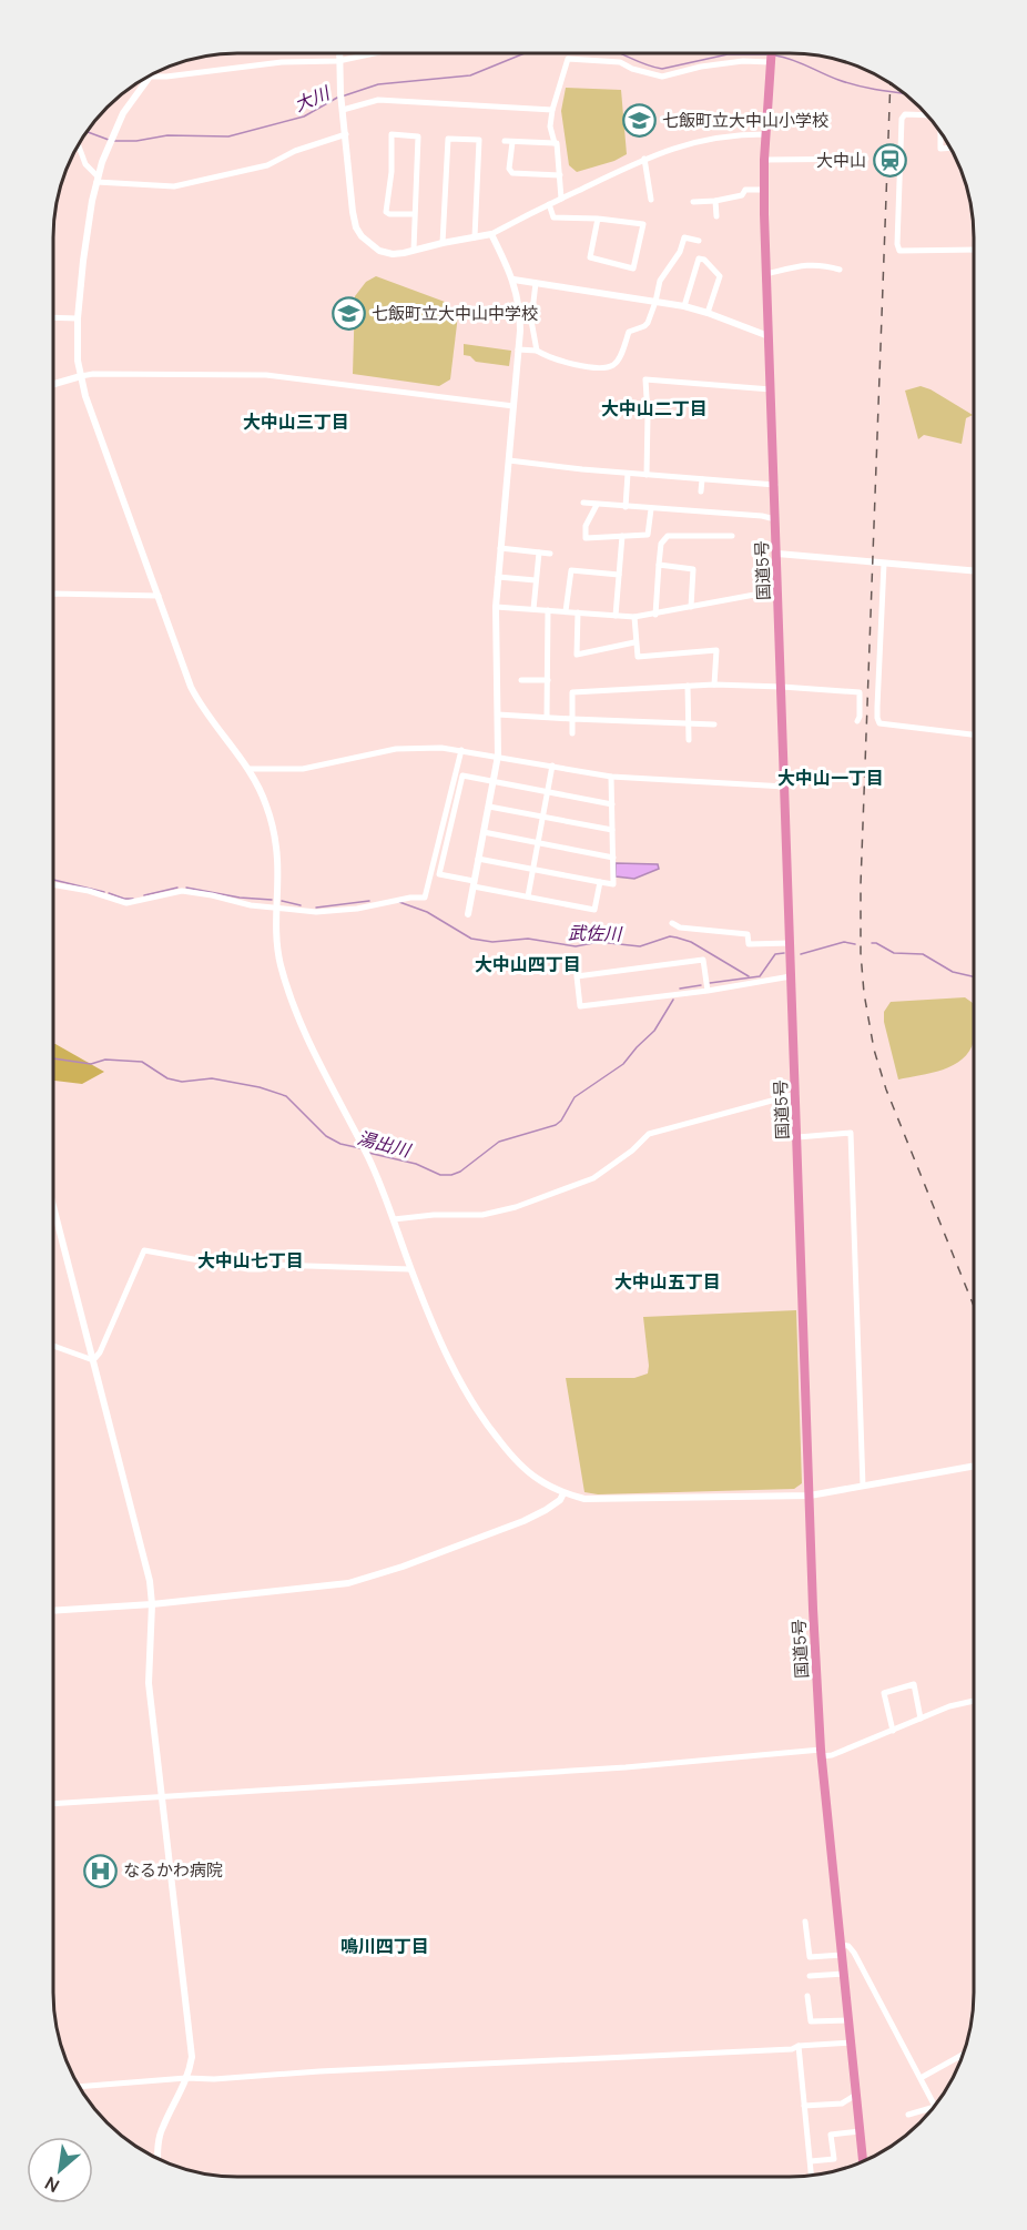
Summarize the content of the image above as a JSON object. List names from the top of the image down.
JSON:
{
  "streets": {
    "highway": ["国道5号"]
  },
  "districts": [
    "大中山二丁目",
    "大中山三丁目",
    "大中山一丁目",
    "大中山四丁目",
    "大中山七丁目",
    "大中山五丁目",
    "鳴川四丁目"
  ],
  "water": ["大川", "武佐川", "湯出川"],
  "places": {
    "school or university": ["七飯町立大中山小学校", "七飯町立大中山中学校"],
    "station": ["大中山"],
    "hospital": ["なるかわ病院"]
  },
  "north": "bottom left"
}
